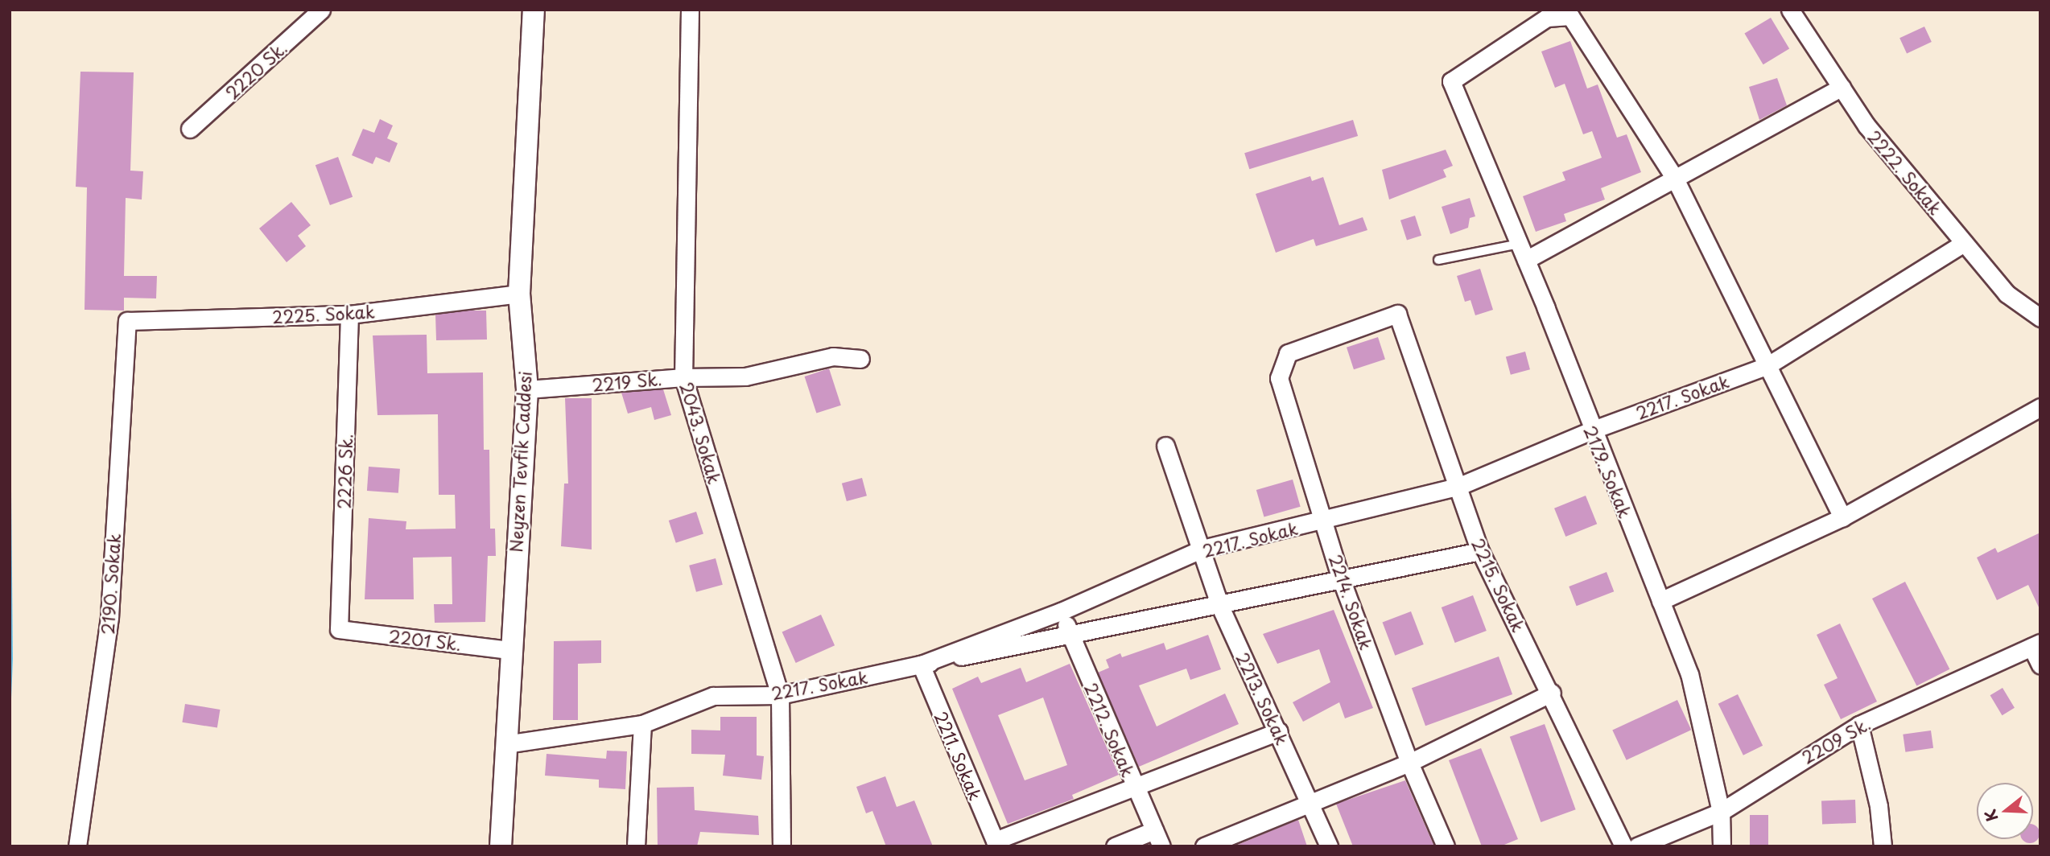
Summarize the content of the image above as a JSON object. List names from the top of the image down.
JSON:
{
  "streets": {
    "street": [
      "2220 Sk.",
      "2222. Sokak",
      "2225. Sokak",
      "2219 Sk.",
      "2217. Sokak",
      "2043. Sokak",
      "Neyzen Tevfik Caddesi",
      "2226 Sk.",
      "2179. Sokak",
      "2190. Sokak",
      "2215. Sokak",
      "2214. Sokak",
      "2201 Sk.",
      "2213. Sokak",
      "2212. Sokak",
      "2209 Sk.",
      "2211. Sokak"
    ]
  },
  "crossings": [
    ["2222. Sokak", "2217. Sokak"],
    ["2225. Sokak", "Neyzen Tevfik Caddesi"],
    ["2225. Sokak", "2226 Sk."],
    ["2225. Sokak", "2190. Sokak"],
    ["2219 Sk.", "2043. Sokak"],
    ["2219 Sk.", "Neyzen Tevfik Caddesi"],
    ["2217. Sokak", "2043. Sokak"],
    ["2217. Sokak", "Neyzen Tevfik Caddesi"],
    ["2217. Sokak", "2179. Sokak"],
    ["2217. Sokak", "2215. Sokak"],
    ["2217. Sokak", "2214. Sokak"],
    ["2217. Sokak", "2213. Sokak"],
    ["2217. Sokak", "2212. Sokak"],
    ["2217. Sokak", "2211. Sokak"],
    ["Neyzen Tevfik Caddesi", "2201 Sk."],
    ["2226 Sk.", "2201 Sk."],
    ["2179. Sokak", "2209 Sk."],
    ["2215. Sokak", "2214. Sokak"]
  ],
  "north": "left"
}
